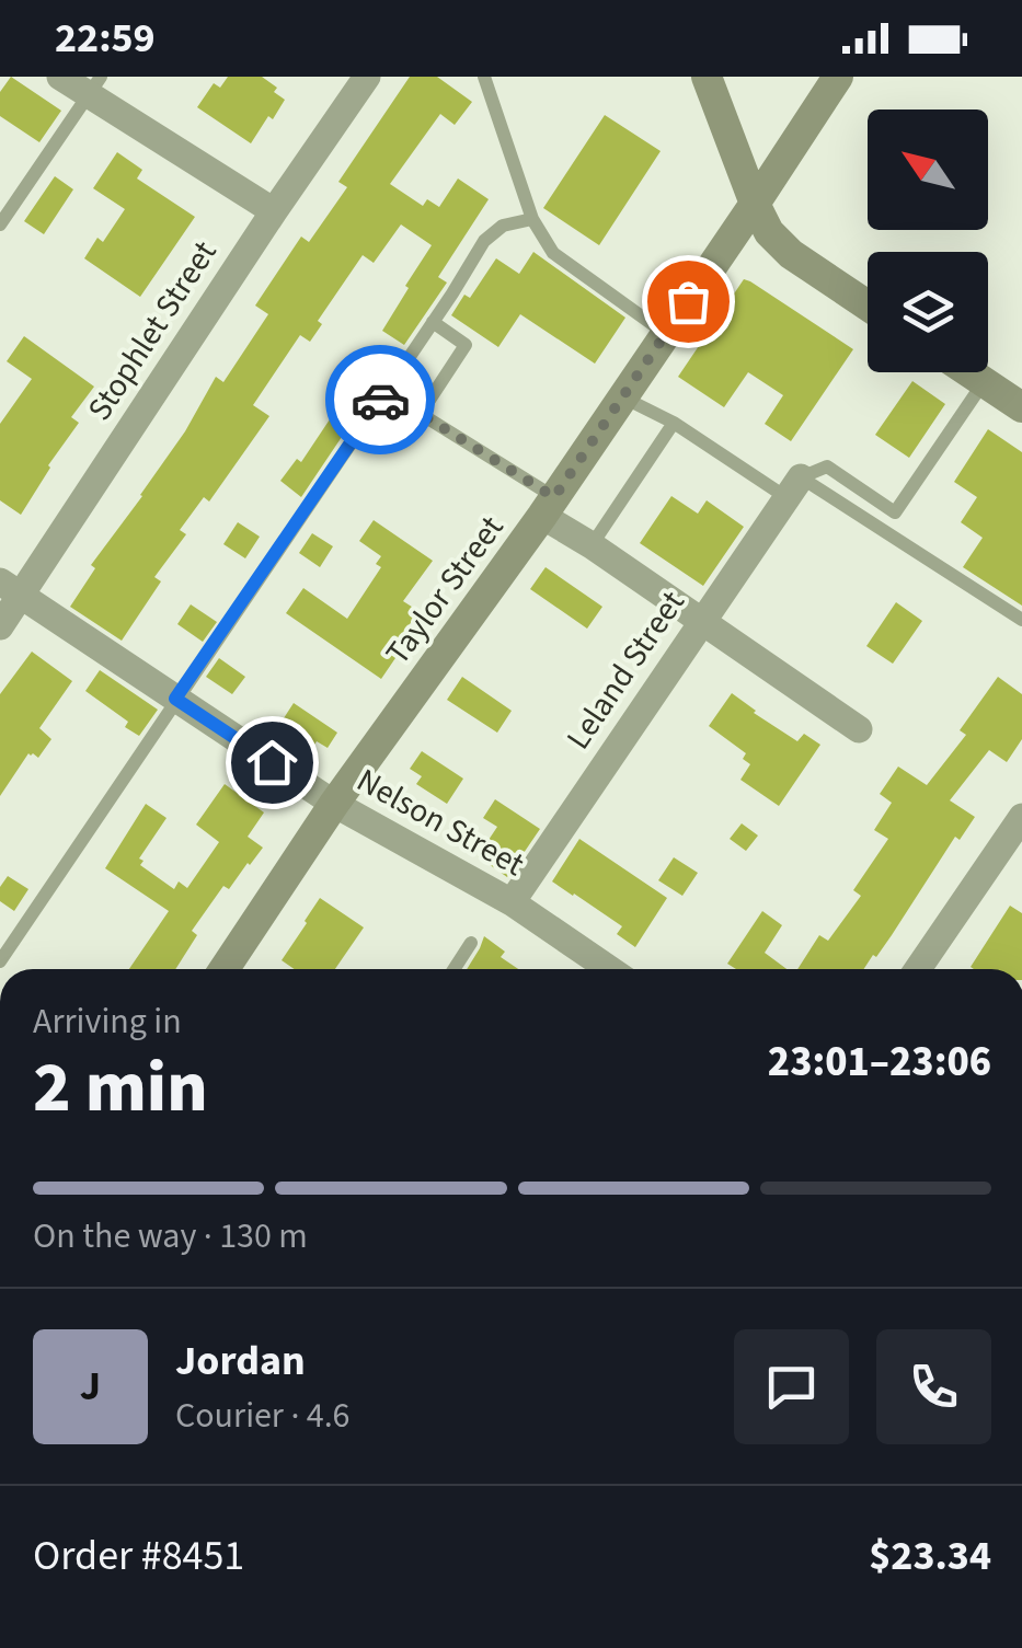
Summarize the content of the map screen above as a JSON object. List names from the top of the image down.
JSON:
{
  "streets": {
    "main road": ["Taylor Street"],
    "street": ["Stophlet Street", "Leland Street", "Nelson Street"]
  },
  "crossings": [
    ["Stophlet Street", "Nelson Street"],
    ["Taylor Street", "Nelson Street"],
    ["Leland Street", "Nelson Street"]
  ],
  "north": "top left",
  "page": {
    "status": "22:59",
    "heading": ["2 min", "Arriving in", "23:01–23:06"],
    "panel": [
      "Jordan",
      "Courier · 4.6",
      "Order #8451",
      "$23.34"
    ],
    "bar": "On the way · 130 m",
    "round": "J"
  }
}
